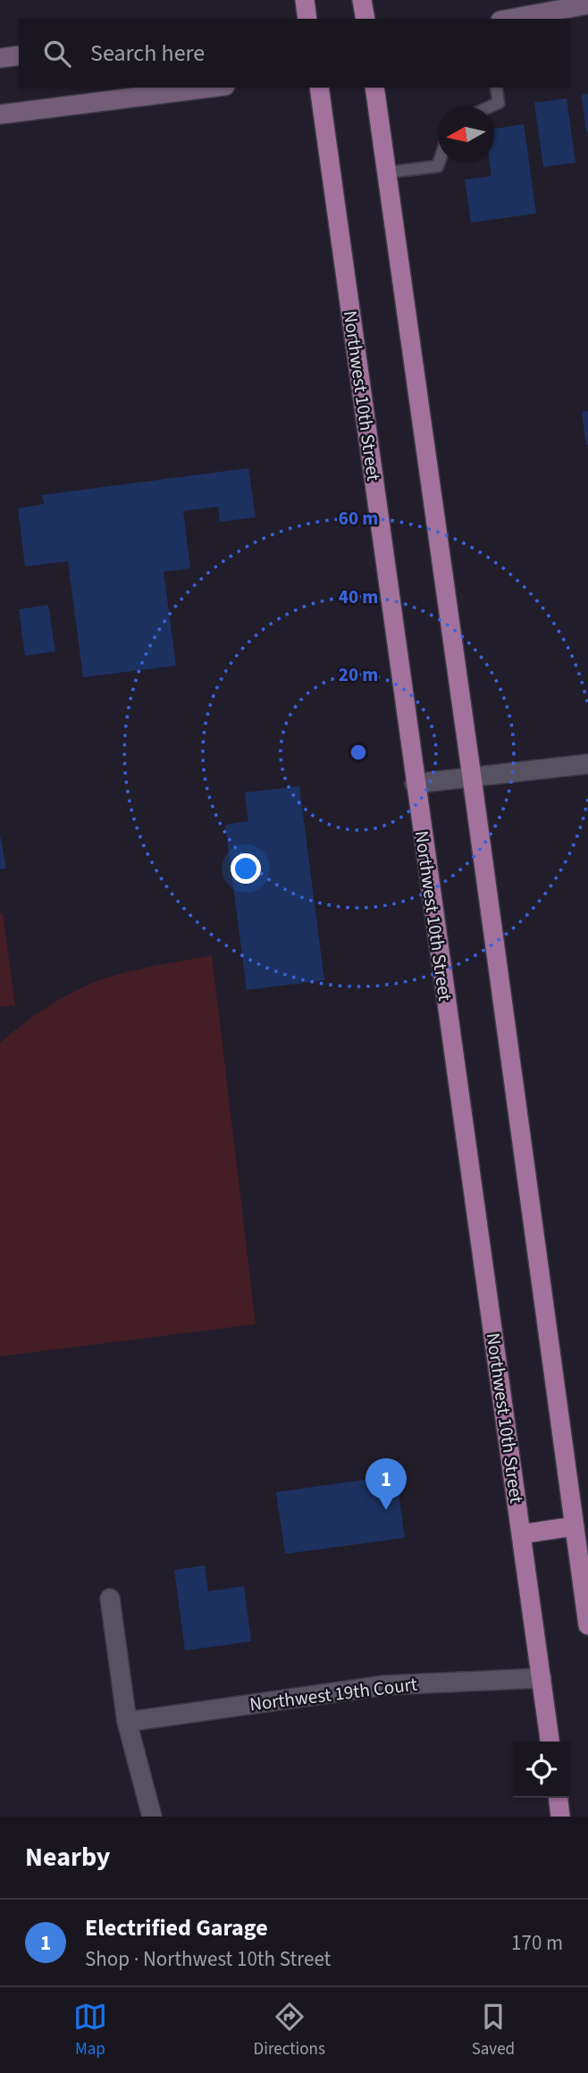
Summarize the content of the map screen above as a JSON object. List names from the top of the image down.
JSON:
{
  "streets": {
    "highway": ["Northwest 10th Street"],
    "street": ["Northwest 19th Court"]
  },
  "crossings": [
    ["Northwest 10th Street", "Northwest 19th Court"]
  ],
  "north": "left",
  "page": {
    "search": "Search here",
    "pins": "1",
    "heading": "Nearby",
    "list": [
      {
        "mark": "1",
        "name": "Electrified Garage",
        "note": "Shop · Northwest 10th Street",
        "value": "170 m"
      }
    ],
    "nav": ["Map", "Directions", "Saved"]
  },
  "rings": ["60 m", "40 m", "20 m"]
}
